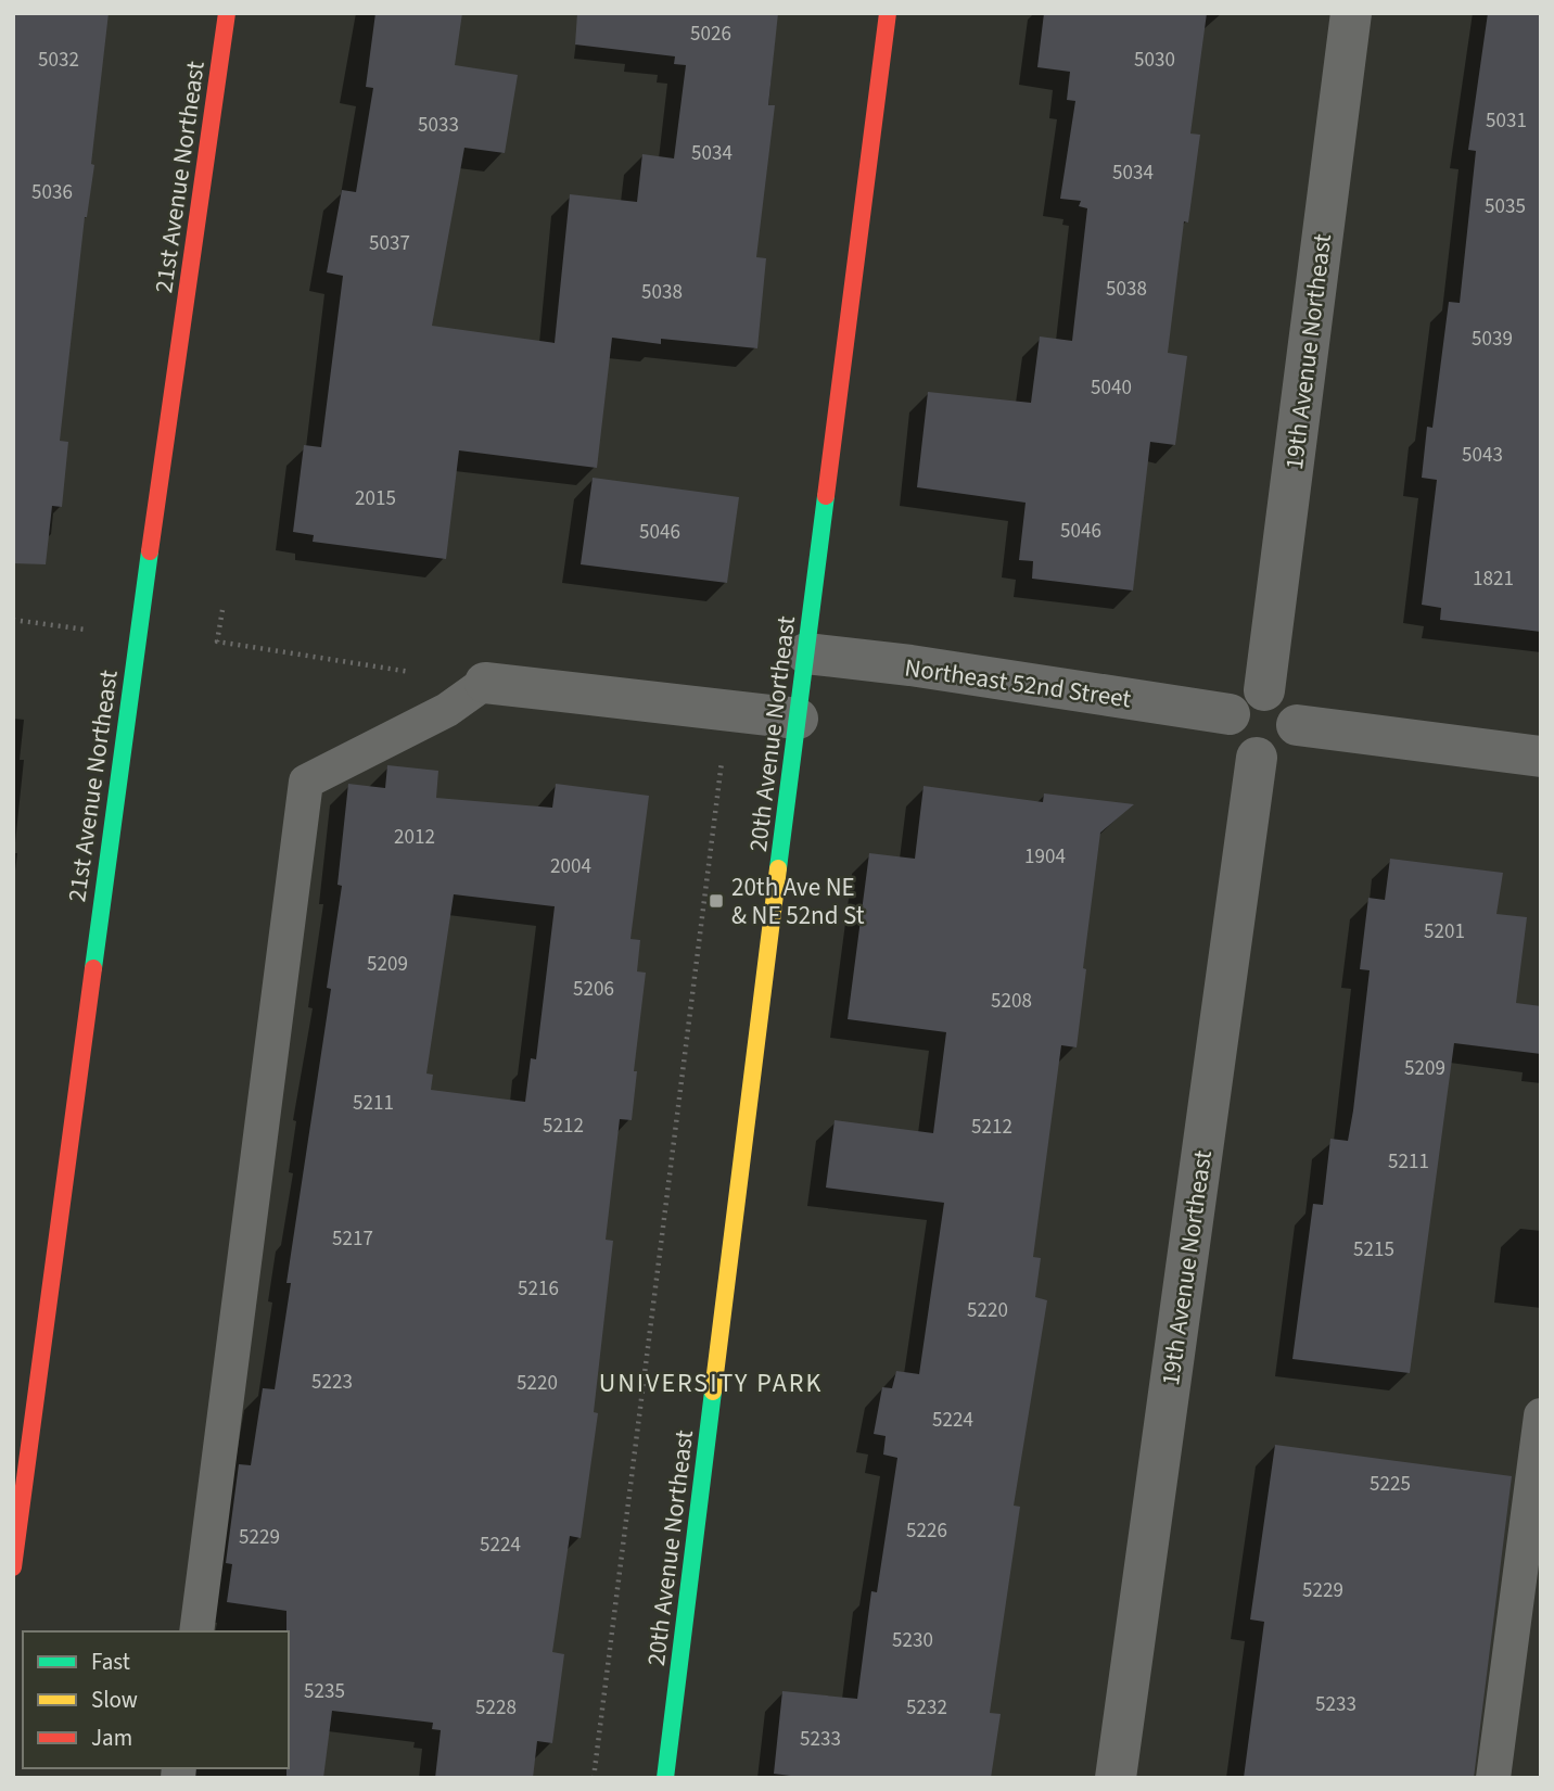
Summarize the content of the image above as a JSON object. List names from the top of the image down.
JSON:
{
  "streets": {
    "street": [
      "21st Avenue Northeast",
      "19th Avenue Northeast",
      "Northeast 52nd Street",
      "20th Avenue Northeast"
    ]
  },
  "crossings": [
    ["19th Avenue Northeast", "Northeast 52nd Street"],
    ["Northeast 52nd Street", "20th Avenue Northeast"]
  ],
  "districts": ["UNIVERSITY PARK"],
  "places": {
    "transit": ["20th Ave NE & NE 52nd St"]
  },
  "house_numbers": [
    "5026",
    "5032",
    "5030",
    "5031",
    "5033",
    "5034",
    "5034",
    "5036",
    "5035",
    "5037",
    "5038",
    "5038",
    "5039",
    "5040",
    "5043",
    "2015",
    "5046",
    "5046",
    "1821",
    "2012",
    "1904",
    "2004",
    "5201",
    "5209",
    "5206",
    "5208",
    "5209",
    "5211",
    "5212",
    "5212",
    "5211",
    "5217",
    "5215",
    "5216",
    "5220",
    "5223",
    "5220",
    "5224",
    "5225",
    "5226",
    "5229",
    "5224",
    "5229",
    "5230",
    "5235",
    "5233",
    "5228",
    "5232",
    "5233"
  ],
  "legend": ["Fast", "Slow", "Jam"]
}
